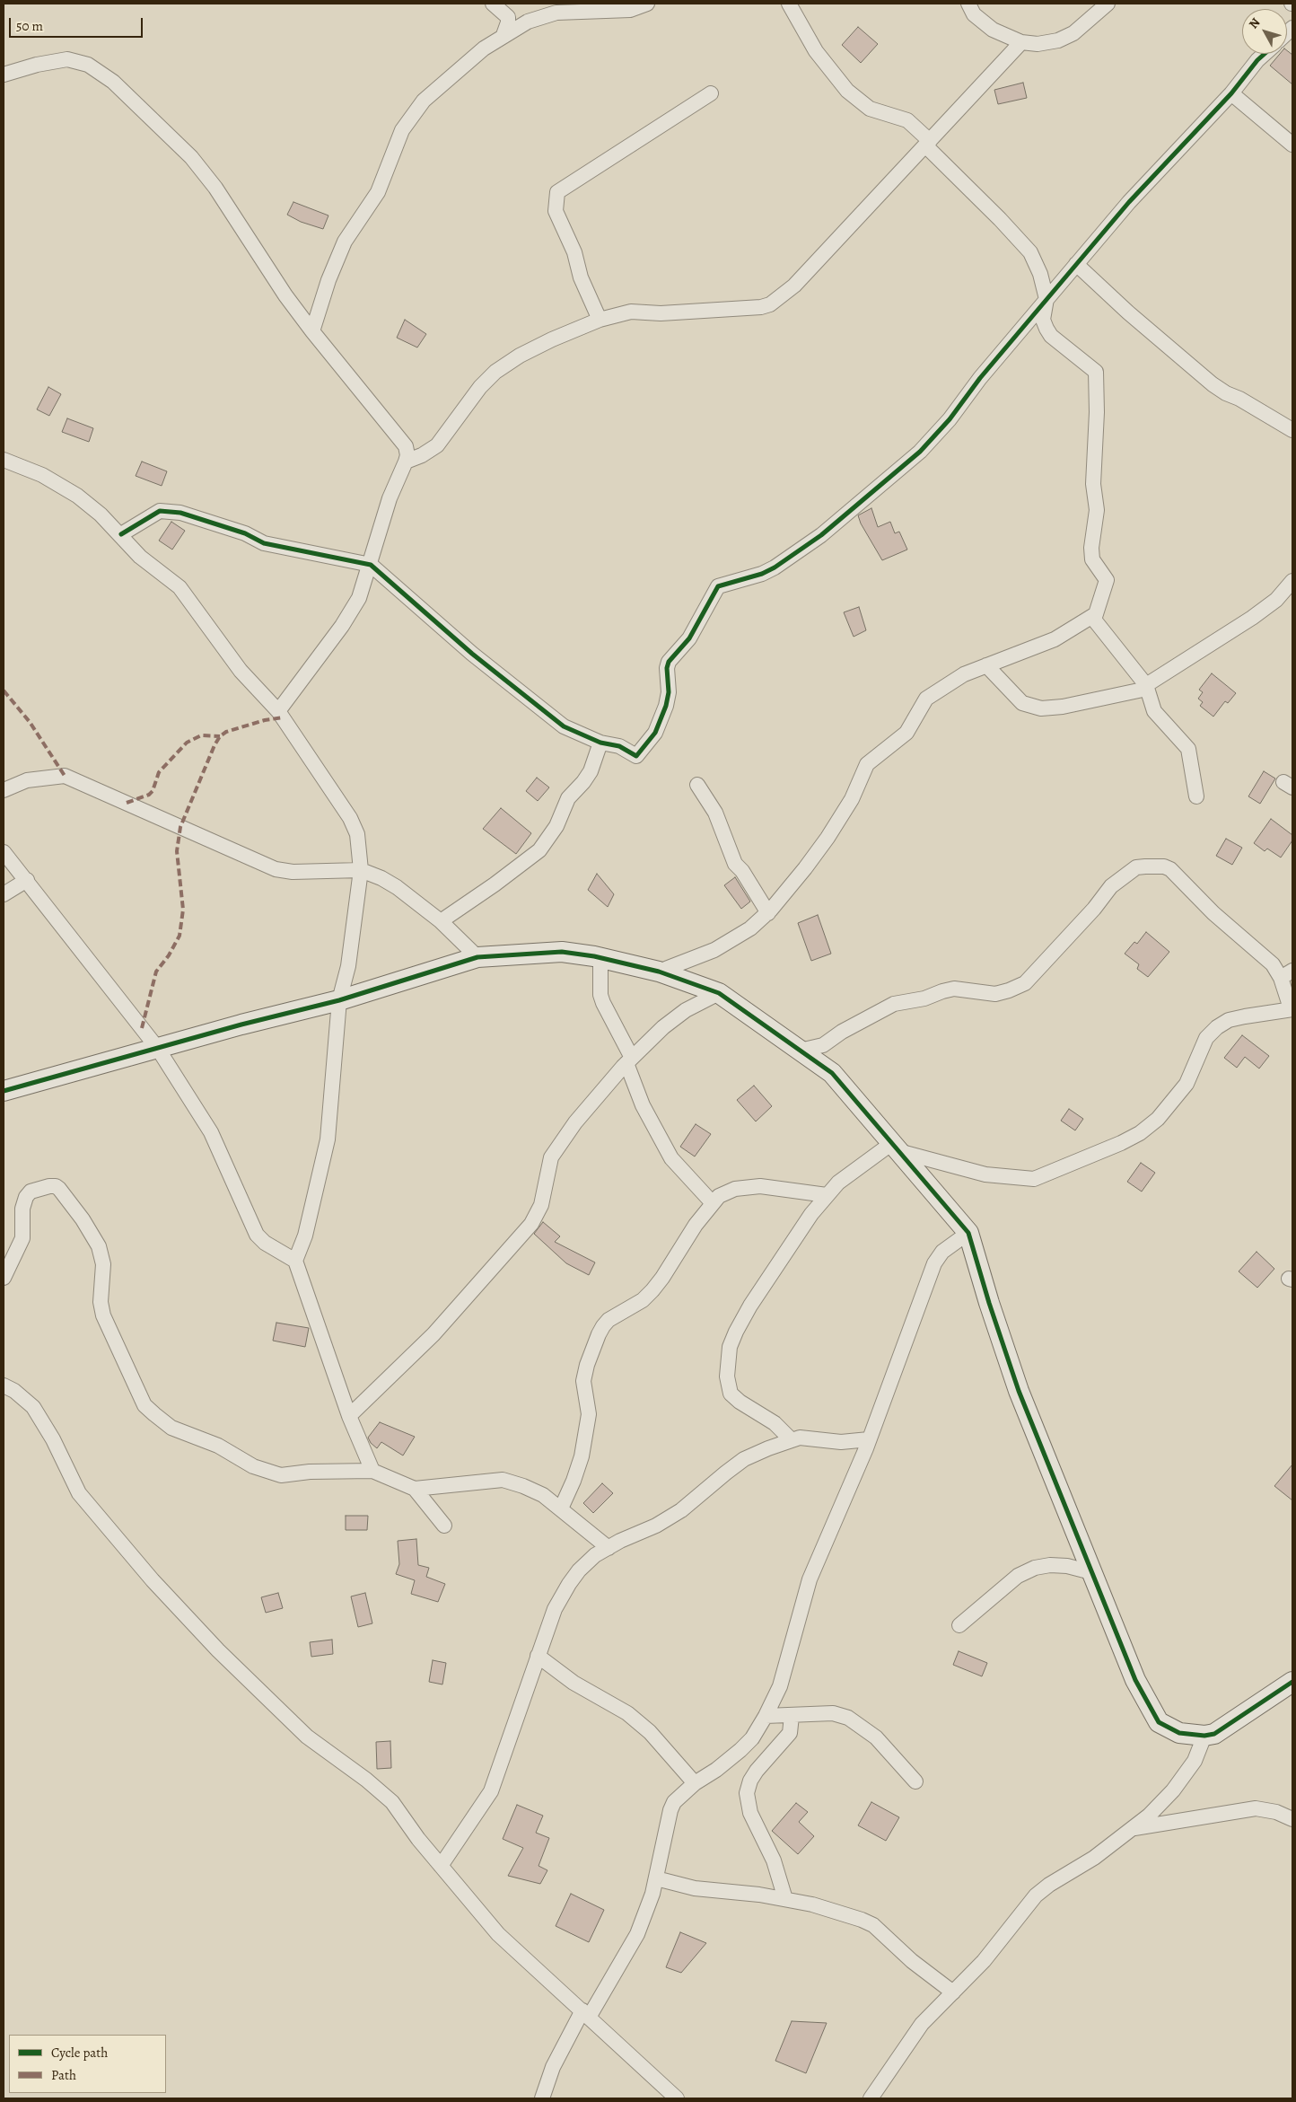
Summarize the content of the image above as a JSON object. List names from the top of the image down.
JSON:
{
  "legend": ["Cycle path", "Path"],
  "scale_bar": "50 m",
  "north": "top left"
}
